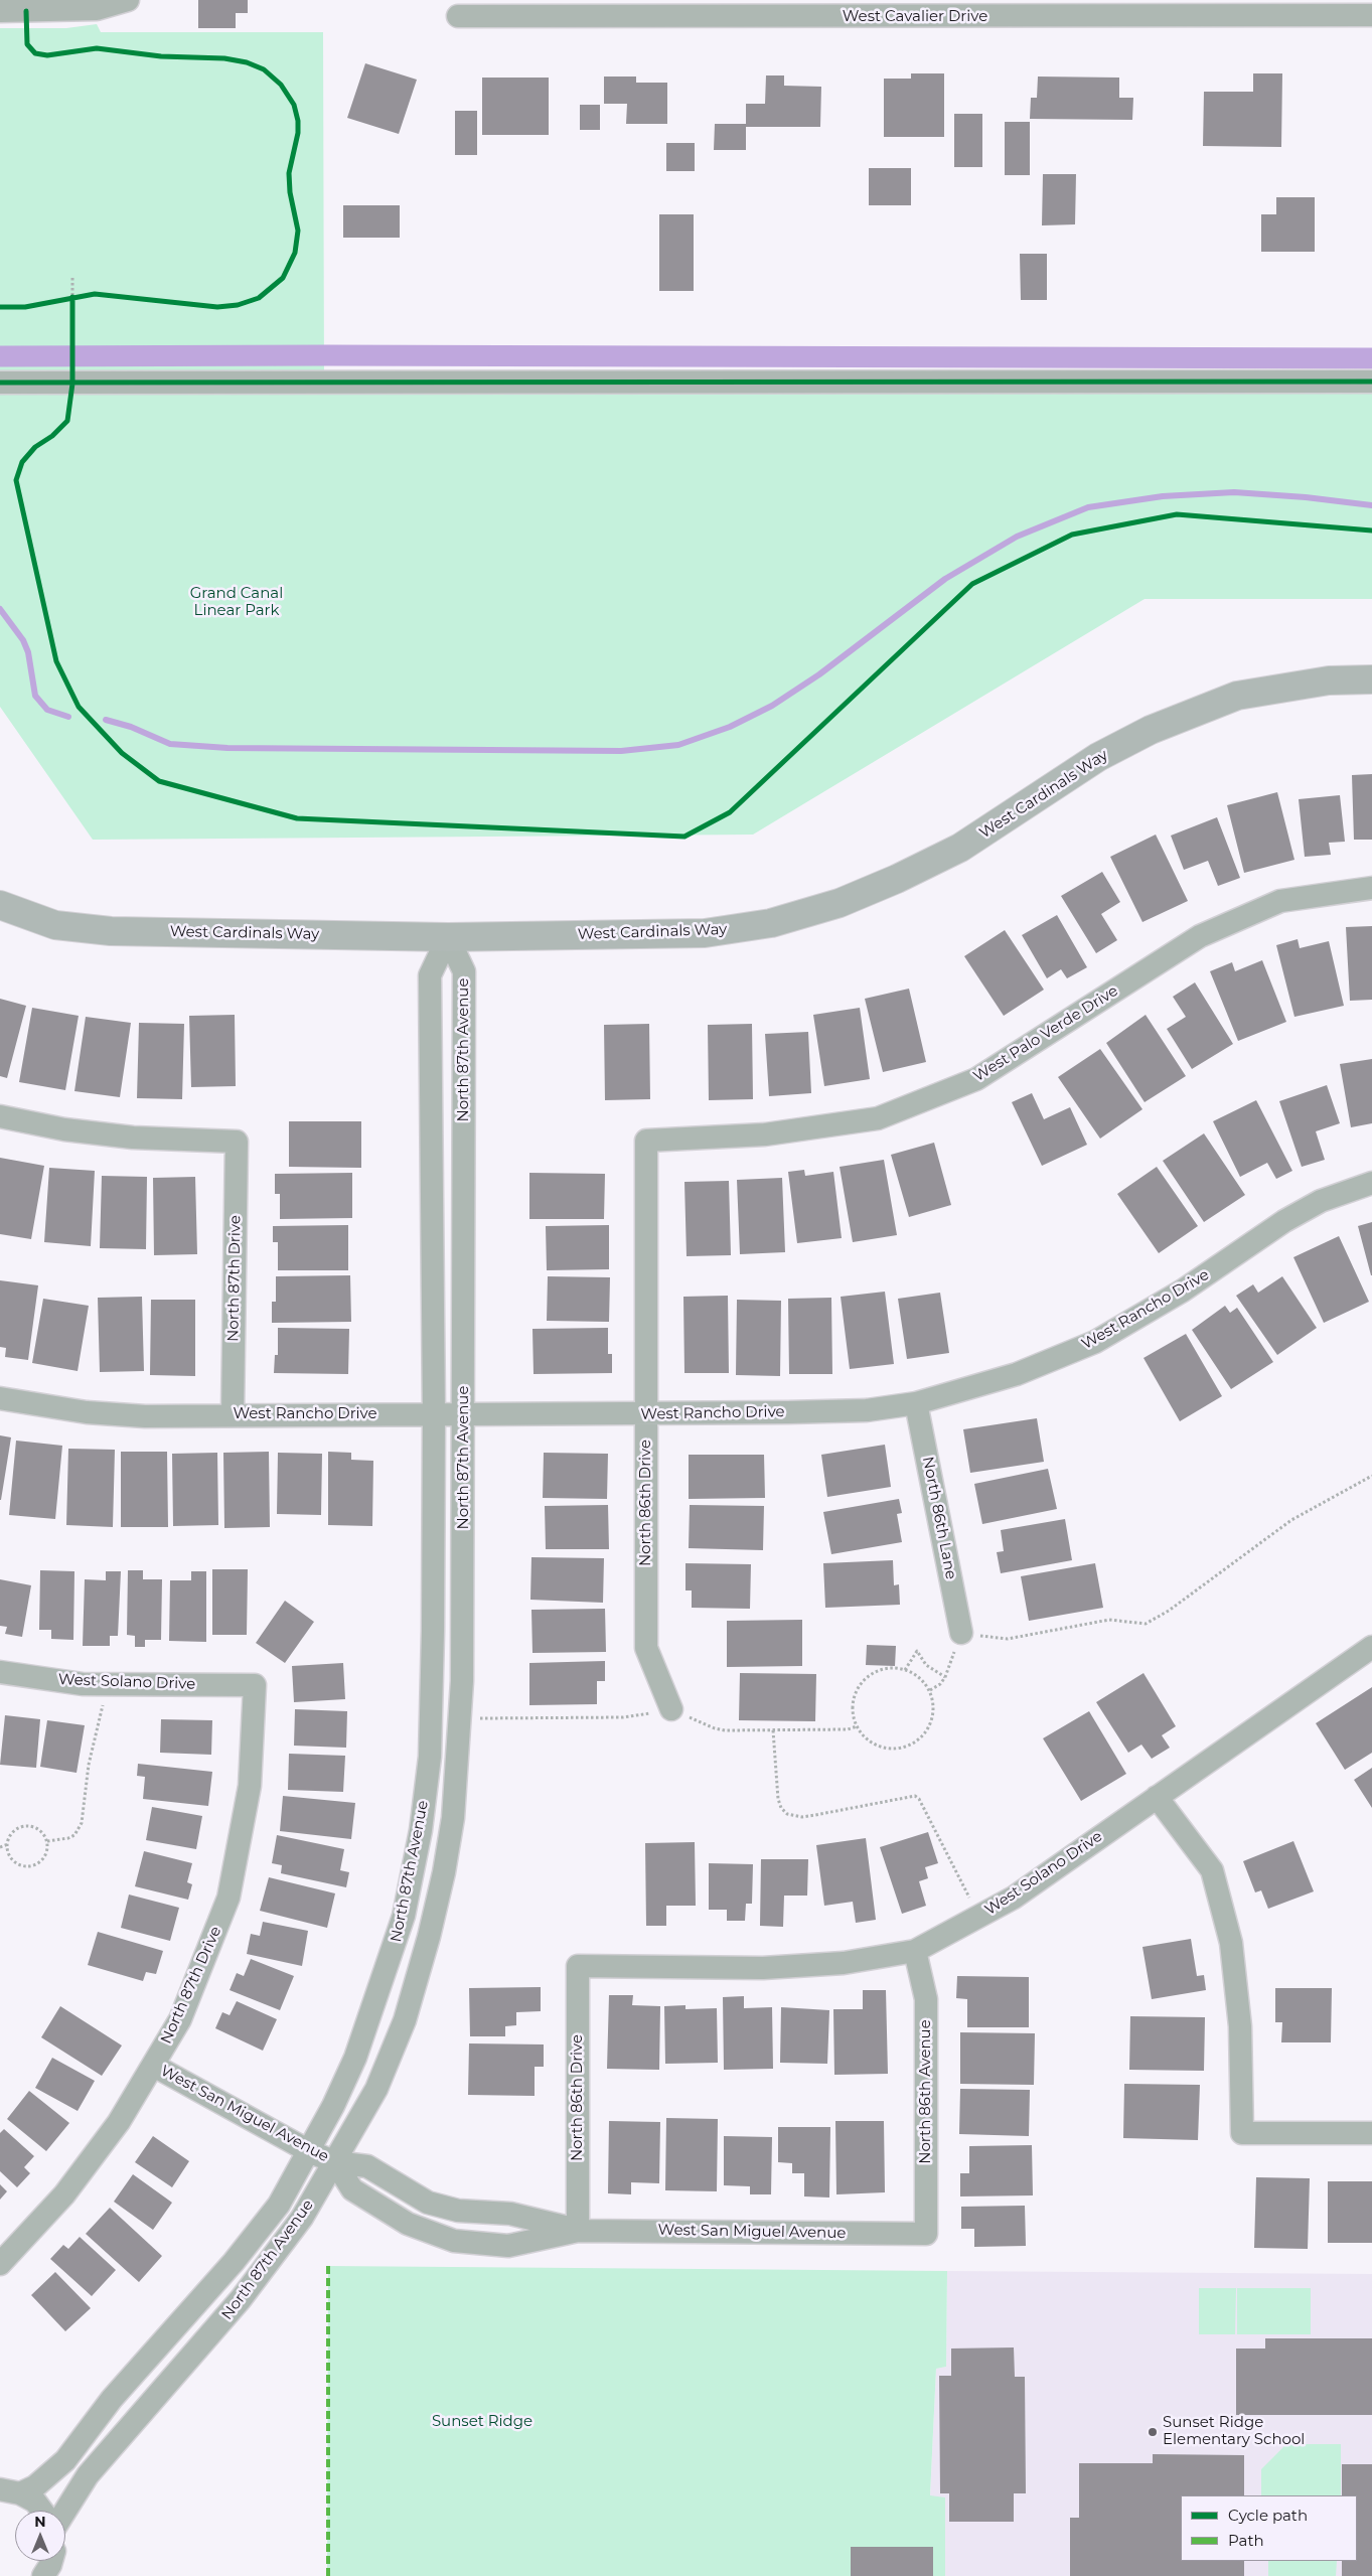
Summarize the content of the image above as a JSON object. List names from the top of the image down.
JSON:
{
  "streets": {
    "main road": ["West Cardinals Way"],
    "street": [
      "West Cavalier Drive",
      "West Palo Verde Drive",
      "North 87th Avenue",
      "North 87th Drive",
      "West Rancho Drive",
      "North 86th Drive",
      "North 86th Lane",
      "West Solano Drive",
      "North 86th Avenue",
      "West San Miguel Avenue"
    ]
  },
  "crossings": [
    ["West Cardinals Way", "North 87th Avenue"],
    ["West Palo Verde Drive", "North 86th Drive"],
    ["North 87th Avenue", "West Rancho Drive"],
    ["North 87th Avenue", "West San Miguel Avenue"],
    ["North 87th Drive", "West Rancho Drive"],
    ["North 87th Drive", "West Solano Drive"],
    ["North 87th Drive", "West San Miguel Avenue"],
    ["West Rancho Drive", "North 86th Drive"],
    ["West Rancho Drive", "North 86th Lane"],
    ["North 86th Drive", "West Solano Drive"],
    ["North 86th Drive", "West San Miguel Avenue"],
    ["West Solano Drive", "North 86th Avenue"],
    ["North 86th Avenue", "West San Miguel Avenue"]
  ],
  "parks": ["Grand Canal Linear Park", "Sunset Ridge"],
  "places": ["Sunset Ridge Elementary School"],
  "legend": ["Cycle path", "Path"],
  "north": "top"
}
